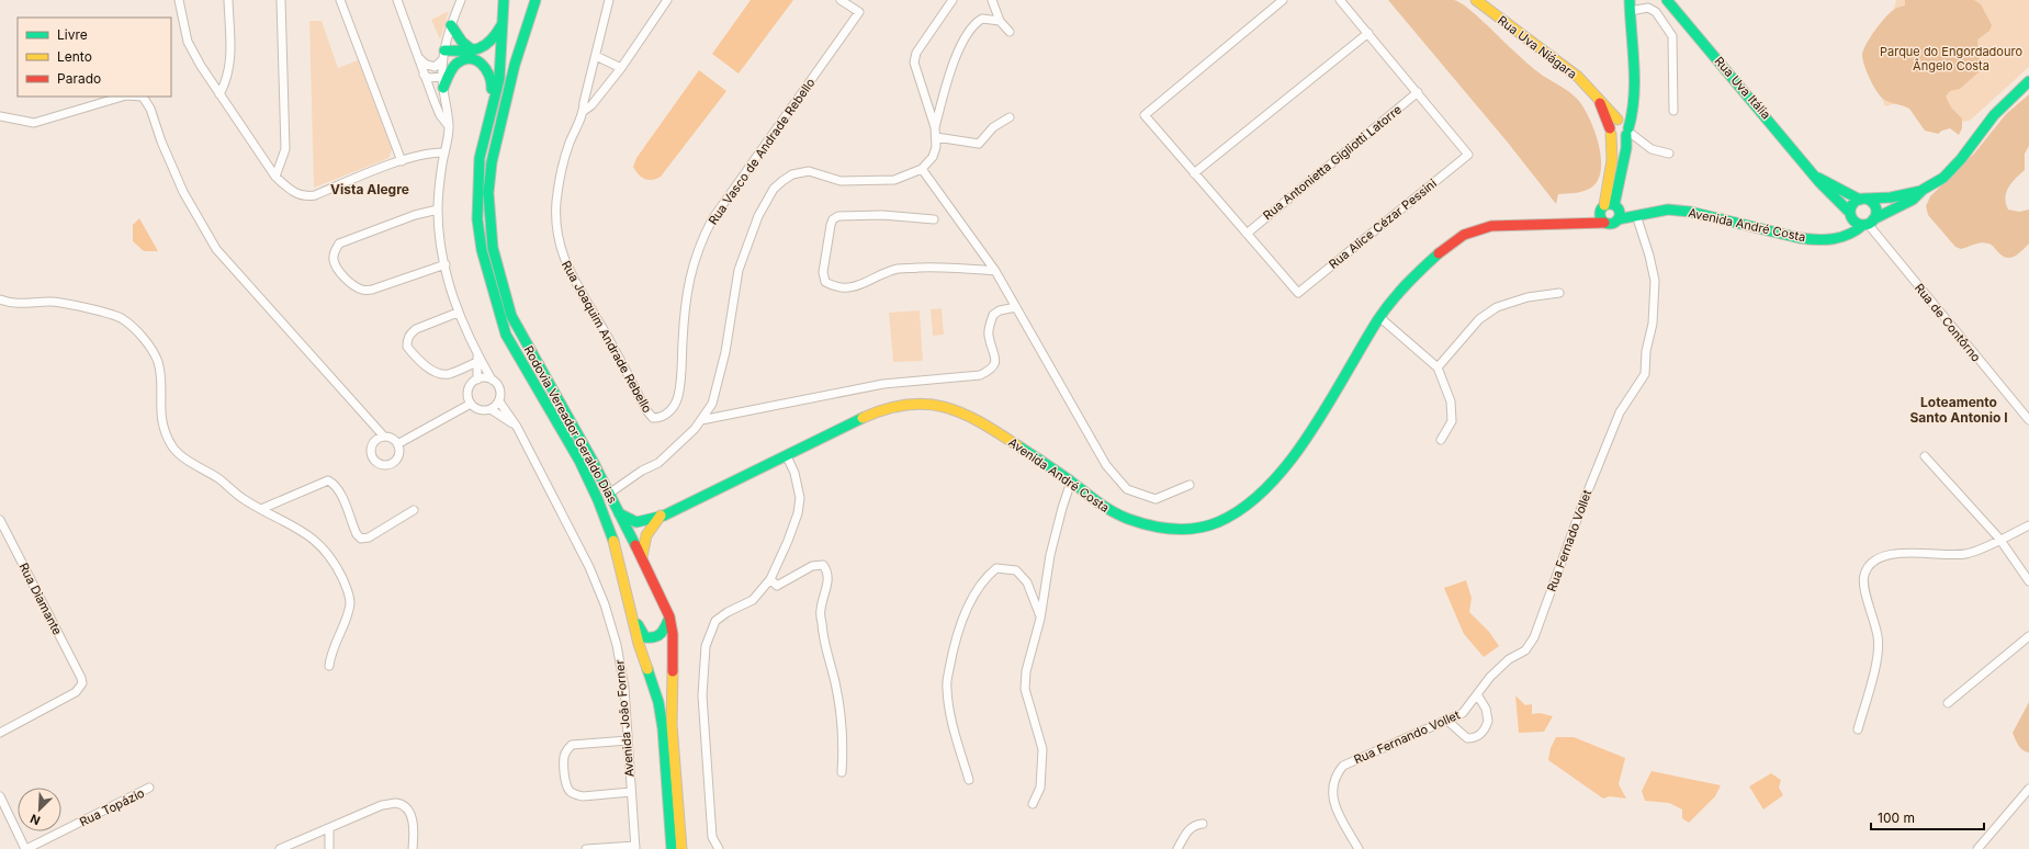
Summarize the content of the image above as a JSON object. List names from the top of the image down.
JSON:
{
  "streets": {
    "main road": [
      "Rua Uva Niágara",
      "Rua Uva Itália",
      "Avenida André Costa",
      "Rodovia Vereador Geraldo Dias"
    ],
    "street": [
      "Rua Vasco de Andrade Rebello",
      "Rua Antonietta Gigliotti Latorre",
      "Rua Alice Cézar Pessini",
      "Rua de Contôrno",
      "Rua Joaquim Andrade Rebello",
      "Rua Fernado Vollet",
      "Rua Diamante",
      "Avenida João Forner",
      "Rua Fernando Vollet",
      "Rua Topázio"
    ]
  },
  "crossings": [
    ["Rua Uva Niágara", "Avenida André Costa"],
    ["Rua Uva Itália", "Avenida André Costa"],
    ["Rua Uva Itália", "Rua de Contôrno"],
    ["Rua Vasco de Andrade Rebello", "Rua Joaquim Andrade Rebello"],
    ["Rua Antonietta Gigliotti Latorre", "Rua Alice Cézar Pessini"],
    ["Avenida André Costa", "Rua de Contôrno"],
    ["Avenida André Costa", "Rodovia Vereador Geraldo Dias"],
    ["Avenida André Costa", "Rua Fernado Vollet"],
    ["Rua Fernado Vollet", "Rua Fernando Vollet"]
  ],
  "districts": ["Vista Alegre", "Loteamento Santo Antonio I"],
  "parks": ["Parque do Engordadouro Ângelo Costa"],
  "legend": ["Livre", "Lento", "Parado"],
  "scale_bar": "100 m",
  "north": "bottom left"
}
